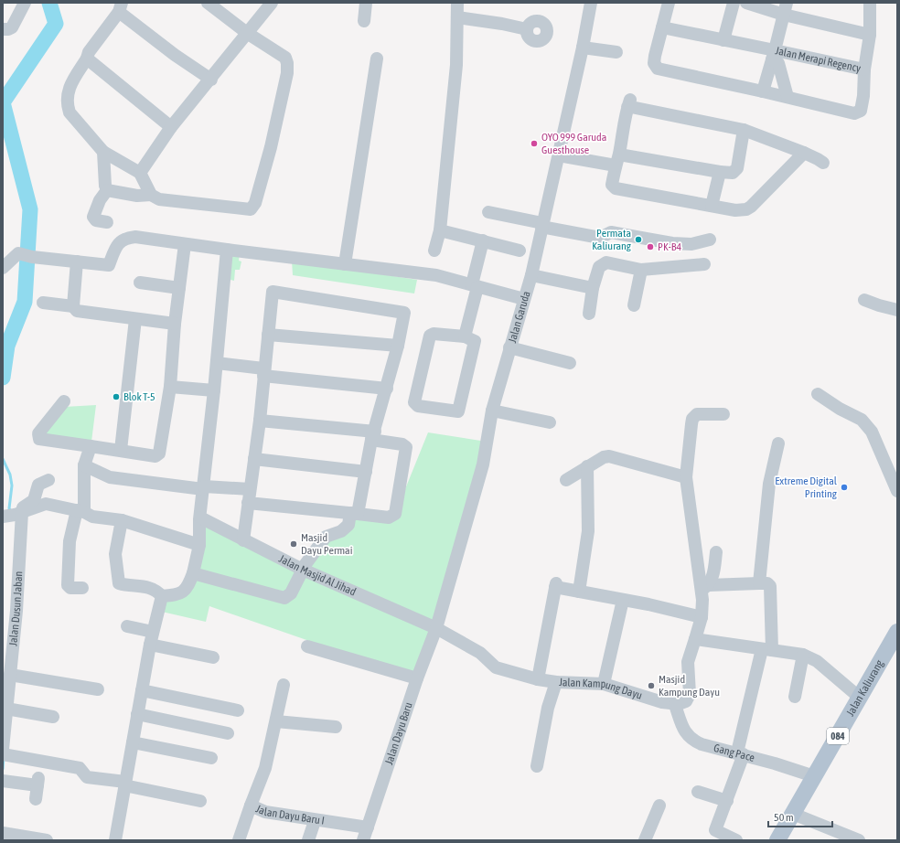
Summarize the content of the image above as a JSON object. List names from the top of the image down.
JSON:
{
  "streets": {
    "main road": ["Jalan Kaliurang", "084"],
    "street": [
      "Jalan Merapi Regency",
      "Jalan Garuda",
      "Jalan Masjid Al Jihad",
      "Jalan Dusun Jaban",
      "Jalan Kampung Dayu",
      "Jalan Dayu Baru",
      "Gang Pace",
      "Jalan Dayu Baru I"
    ]
  },
  "crossings": [
    ["Jalan Garuda", "Jalan Masjid Al Jihad"],
    ["Jalan Garuda", "Jalan Kampung Dayu"],
    ["Jalan Garuda", "Jalan Dayu Baru"],
    ["Jalan Masjid Al Jihad", "Jalan Kampung Dayu"],
    ["Jalan Masjid Al Jihad", "Jalan Dayu Baru"],
    ["Jalan Kaliurang", "Gang Pace"],
    ["Jalan Kampung Dayu", "Jalan Dayu Baru"],
    ["Jalan Kampung Dayu", "Gang Pace"],
    ["Jalan Dayu Baru", "Jalan Dayu Baru I"]
  ],
  "places": [
    "OYO 999 Garuda Guesthouse",
    "Permata Kaliurang",
    "PK-B4",
    "Blok T-5",
    "Extreme Digital Printing",
    "Masjid Dayu Permai",
    "Masjid Kampung Dayu"
  ],
  "scale_bar": "50 m"
}
